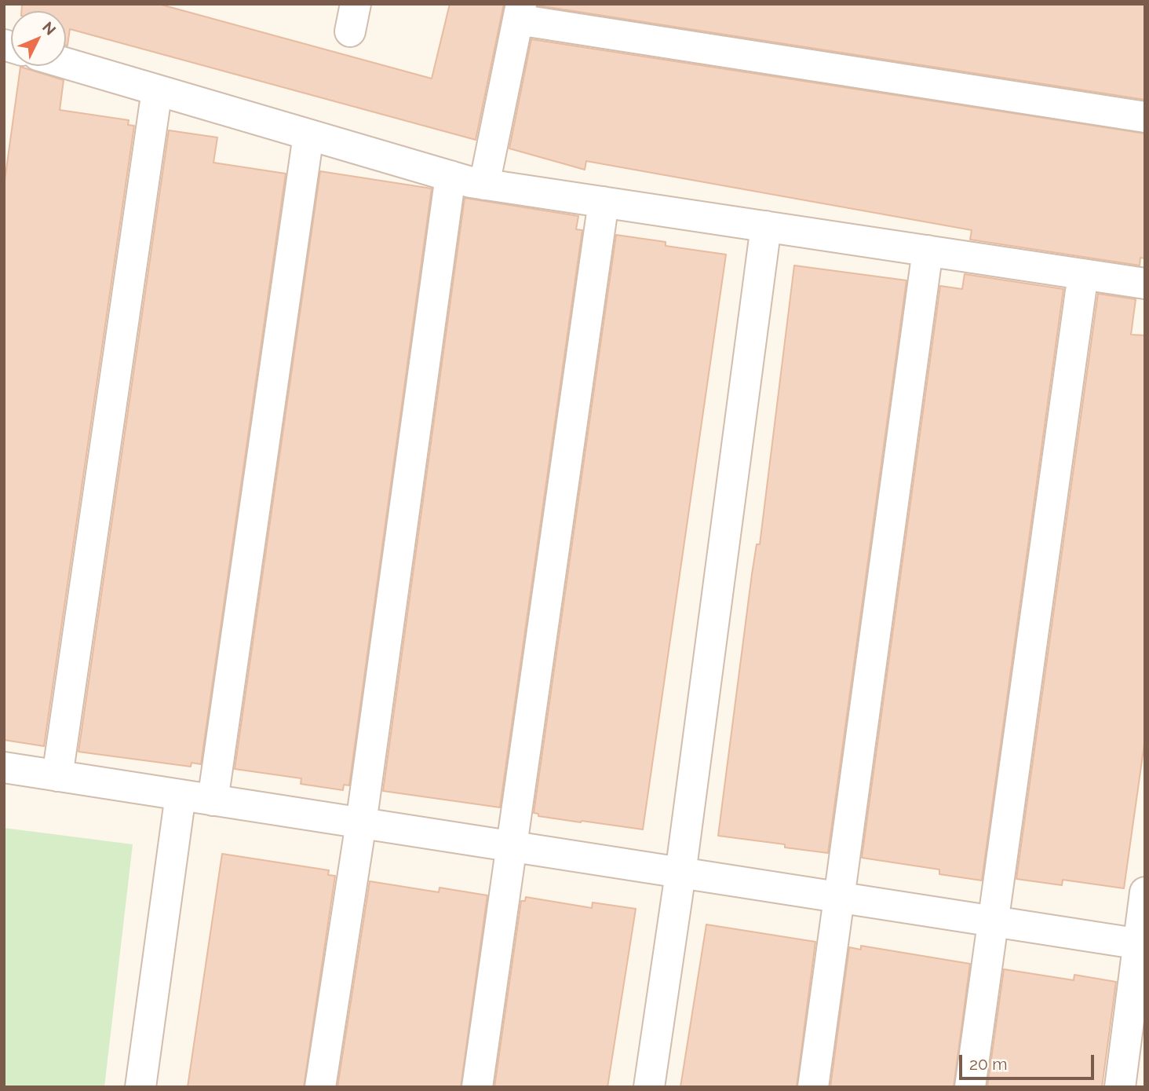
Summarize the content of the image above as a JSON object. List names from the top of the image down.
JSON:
{
  "scale_bar": "20 m",
  "north": "top right"
}
